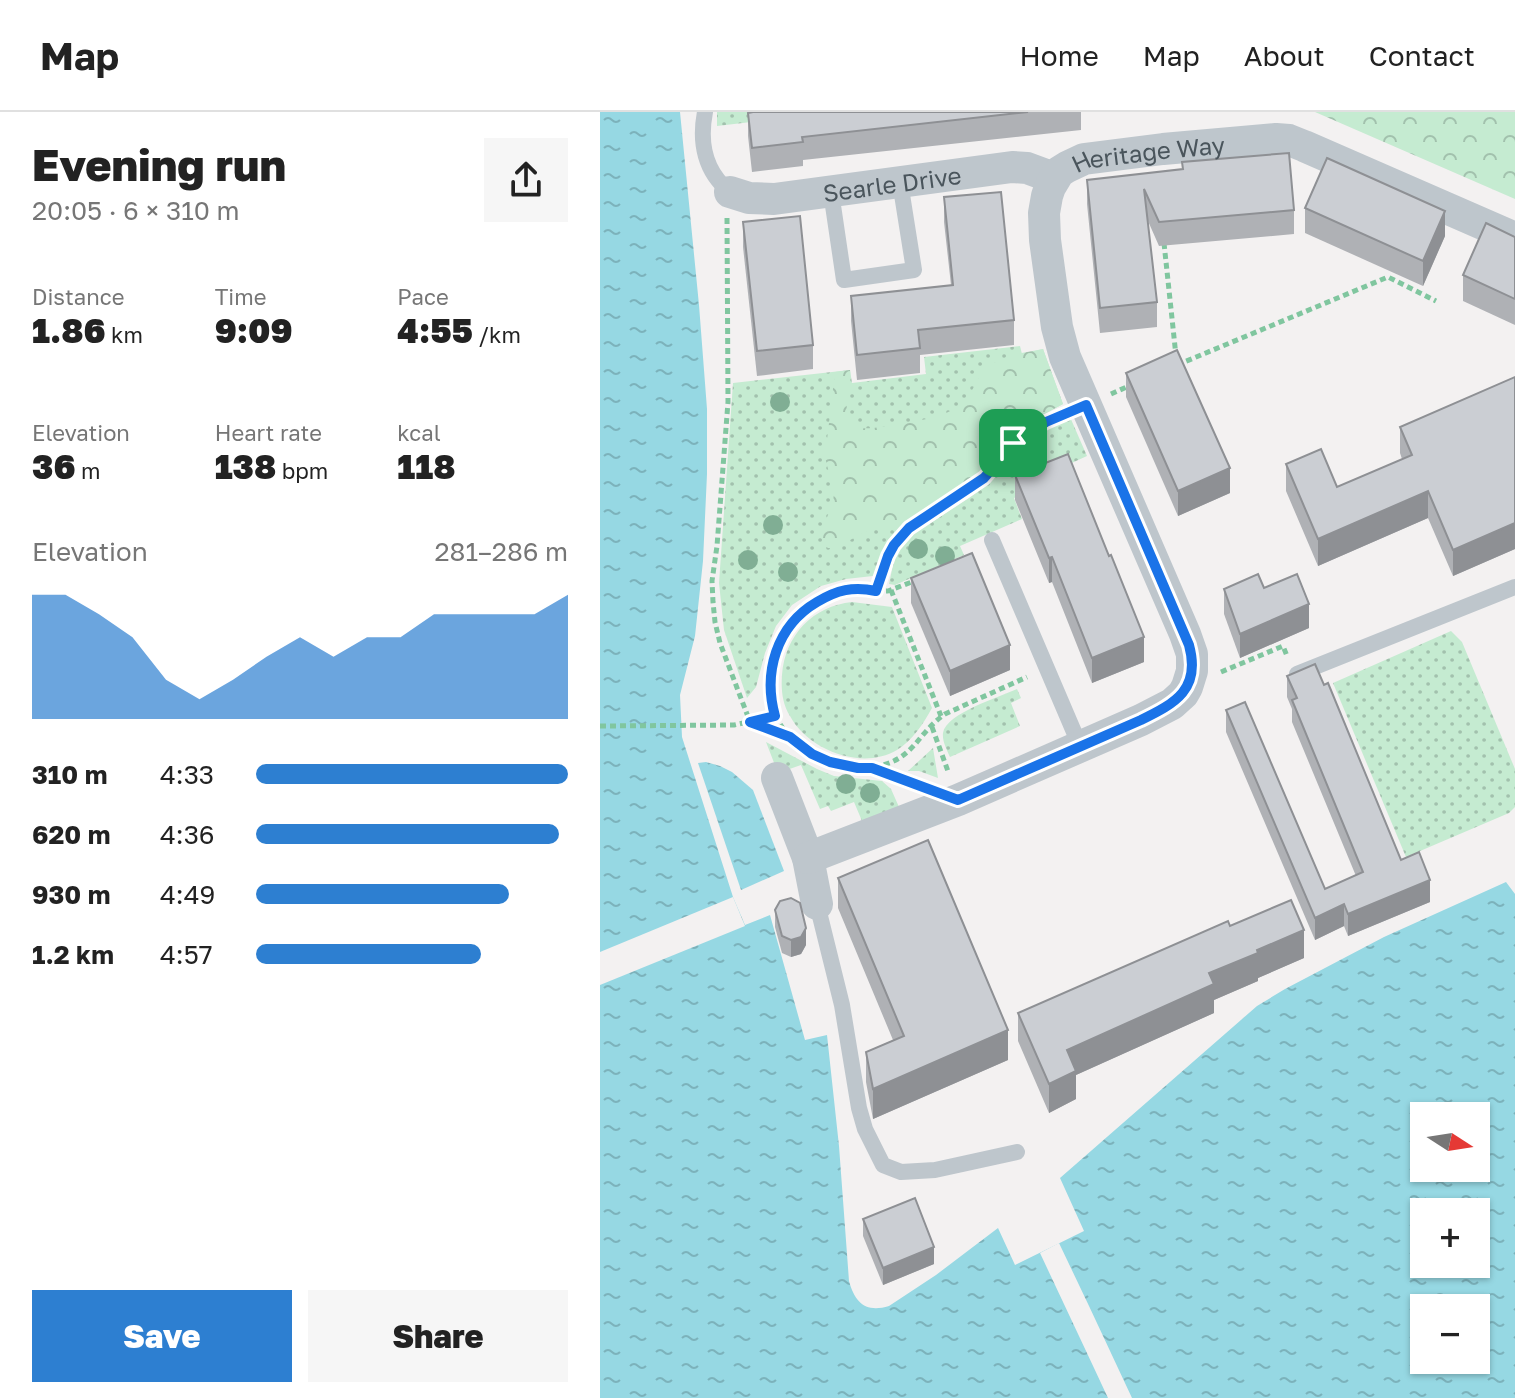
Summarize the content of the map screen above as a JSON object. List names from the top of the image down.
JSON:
{
  "streets": {
    "street": ["Heritage Way", "Searle Drive"]
  },
  "crossings": [
    ["Heritage Way", "Searle Drive"]
  ],
  "north": "right",
  "page": {
    "header": "Map",
    "nav": [
      "Home",
      "Map",
      "About",
      "Contact"
    ],
    "heading": ["Evening run", "20:05 · 6 × 310 m"],
    "stats": [
      ["Distance", "1.86 km"],
      ["Time", "9:09"],
      ["Pace", "4:55 /km"],
      ["Elevation", "36 m"],
      ["Heart rate", "138 bpm"],
      ["kcal", "118"]
    ],
    "chart": ["Elevation", "281–286 m"],
    "list": [
      {
        "name": "310 m",
        "note": "4:33"
      },
      {
        "name": "620 m",
        "note": "4:36"
      },
      {
        "name": "930 m",
        "note": "4:49"
      },
      {
        "name": "1.2 km",
        "note": "4:57"
      }
    ],
    "map_buttons": ["+", "−"],
    "buttons": ["Save", "Share"]
  }
}
